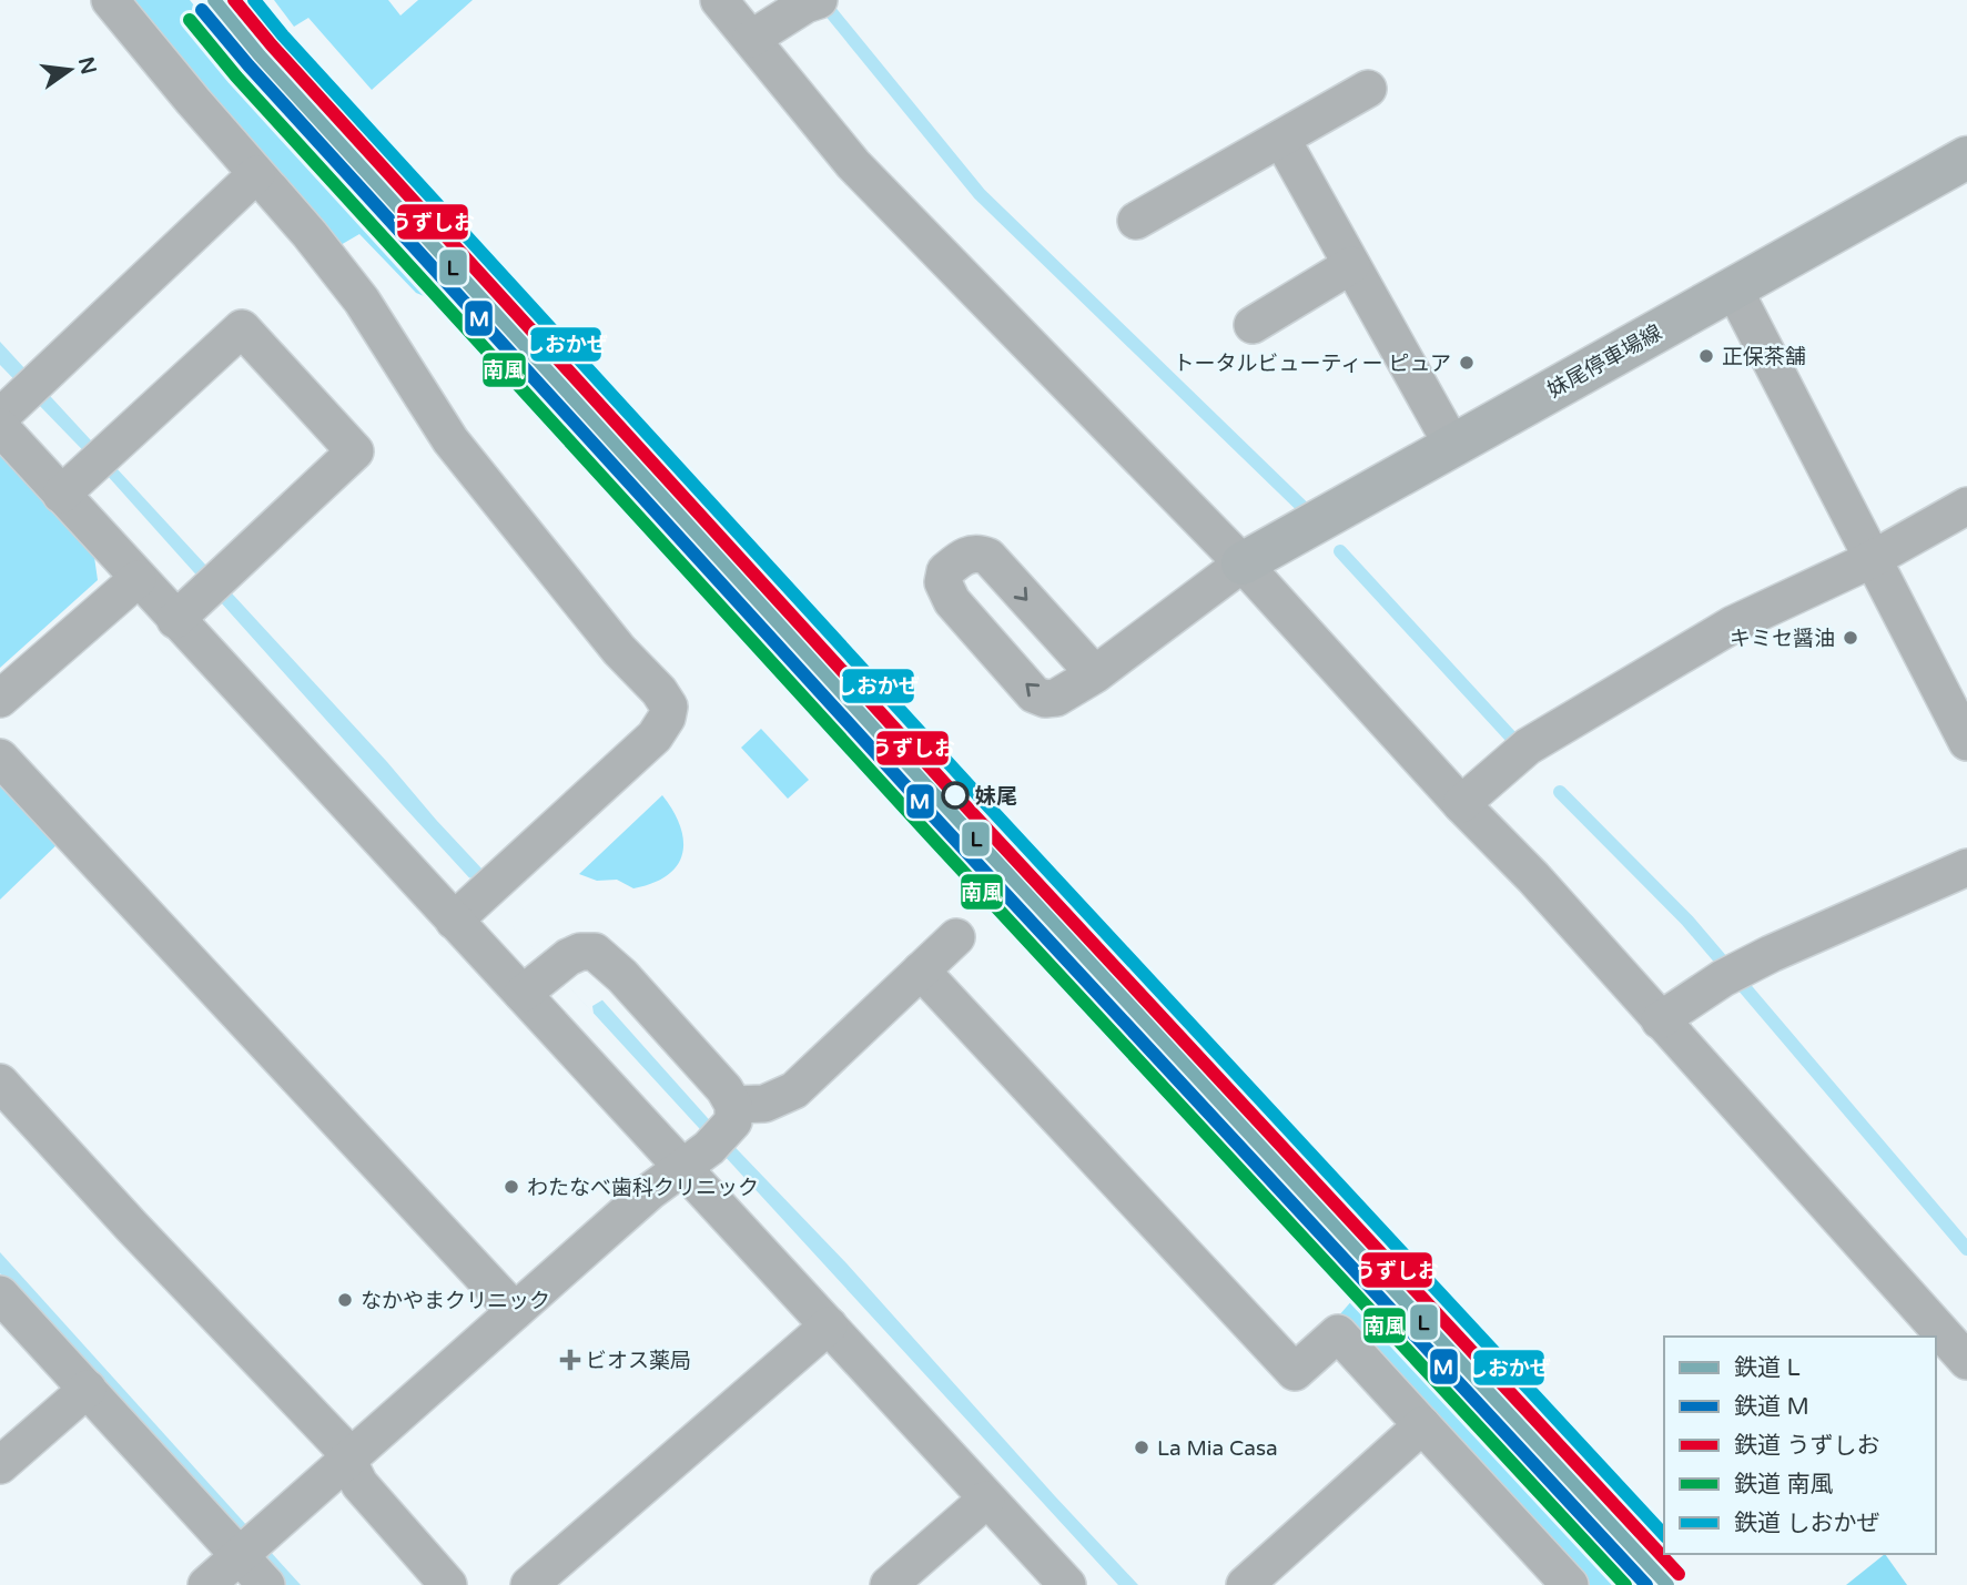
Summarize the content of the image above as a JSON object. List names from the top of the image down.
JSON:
{
  "streets": {
    "main road": ["妹尾停車場線"]
  },
  "places": {
    "other": [
      "正保茶舗",
      "トータルビューティー ピュア",
      "キミセ醤油",
      "妹尾",
      "わたなべ歯科クリニック",
      "なかやまクリニック",
      "La Mia Casa"
    ],
    "health": ["ビオス薬局"]
  },
  "lines": [
    "rail line L",
    "rail line うずしお",
    "rail line しおかぜ",
    "rail line M",
    "rail line 南風"
  ],
  "legend": [
    "鉄道 L",
    "鉄道 M",
    "鉄道 うずしお",
    "鉄道 南風",
    "鉄道 しおかぜ"
  ],
  "north": "right"
}
